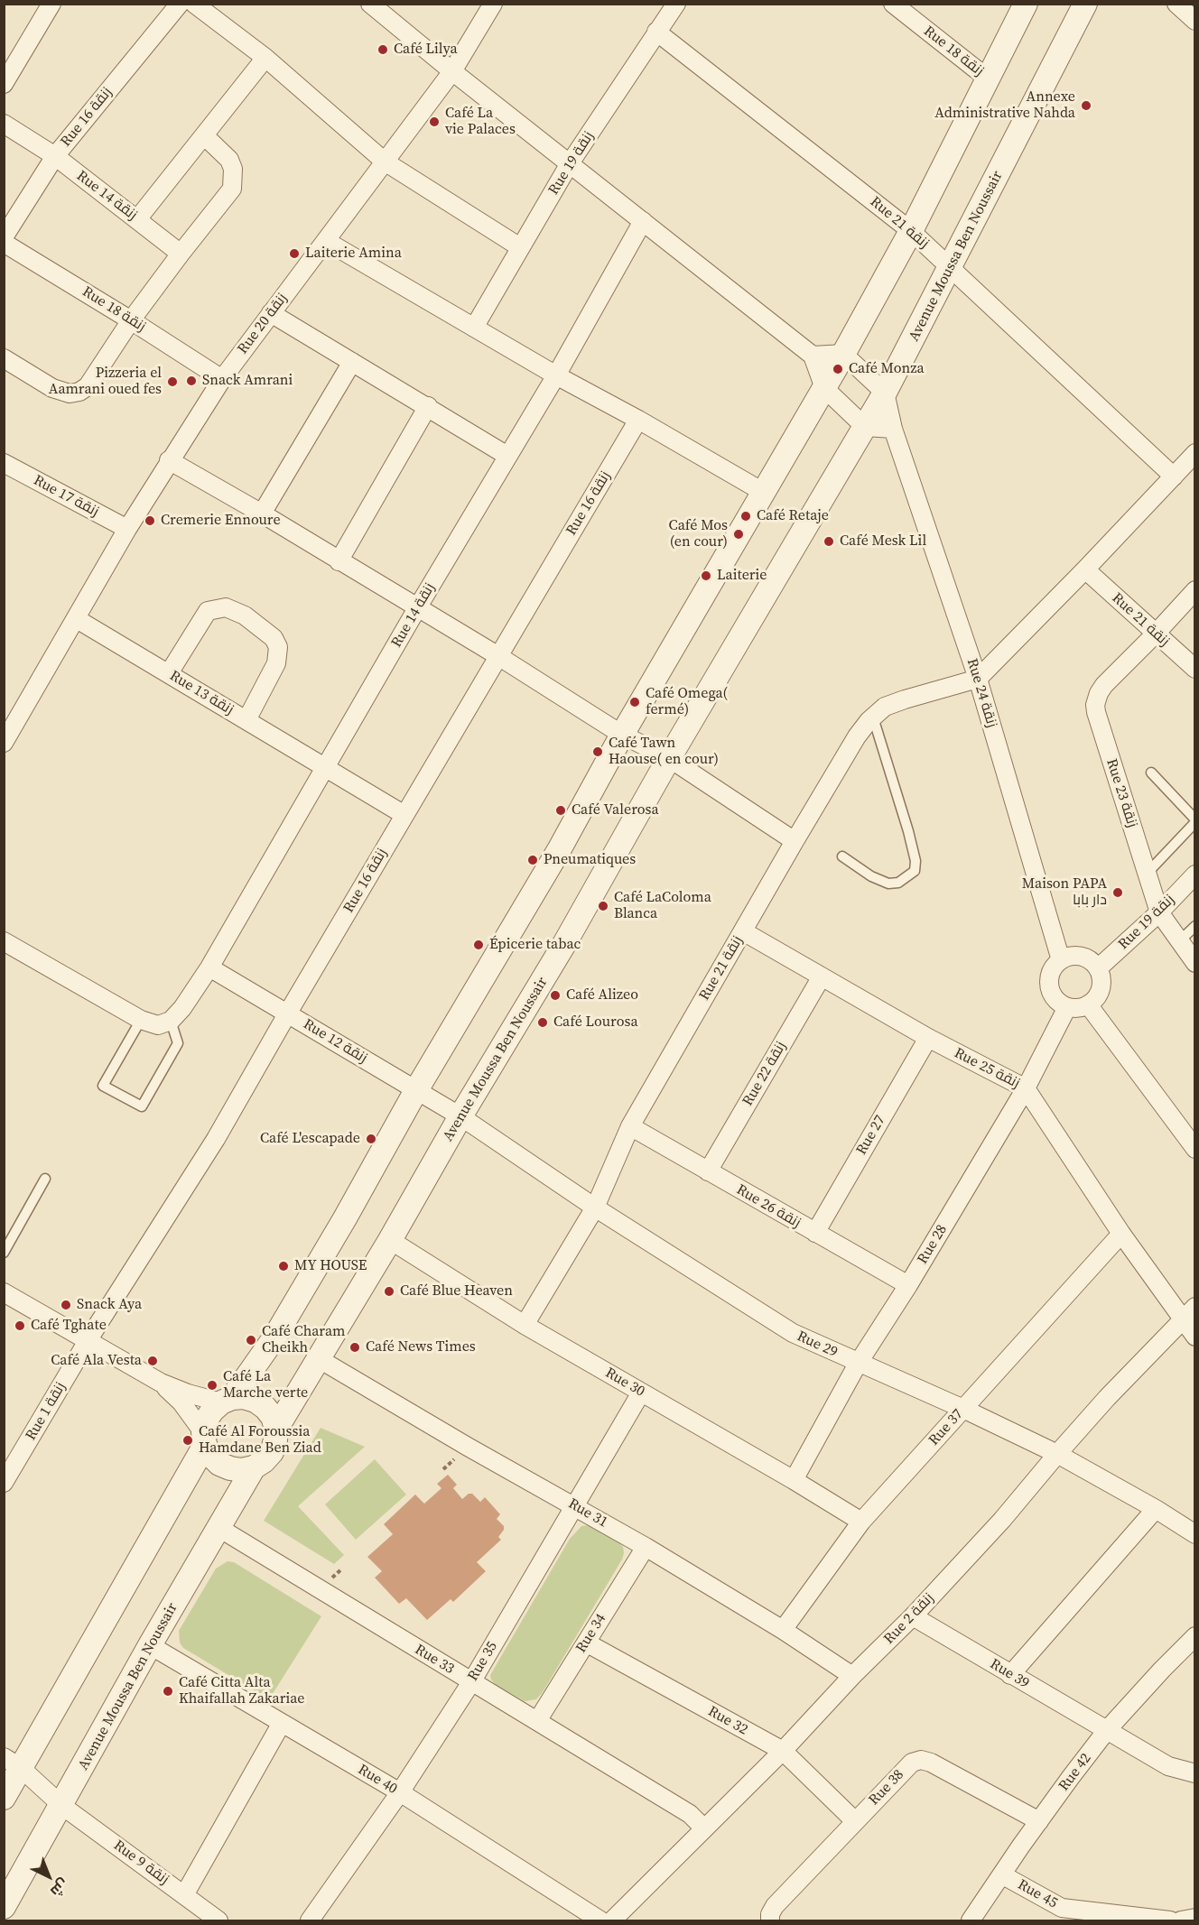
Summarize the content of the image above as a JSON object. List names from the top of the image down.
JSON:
{
  "streets": {
    "street": [
      "Rue 18 زنقة",
      "Rue 16 زنقة",
      "Rue 19 زنقة",
      "Rue 14 زنقة",
      "Rue 21 زنقة",
      "Avenue Moussa Ben Noussair",
      "Rue 20 زنقة",
      "Rue 17 زنقة",
      "Rue 13 زنقة",
      "Rue 24 زنقة",
      "Rue 23 زنقة",
      "Rue 12 زنقة",
      "Rue 25 زنقة",
      "Rue 22 زنقة",
      "Rue 27",
      "Rue 26 زنقة",
      "Rue 28",
      "Rue 29",
      "Rue 30",
      "Rue 1 زنقة",
      "Rue 37",
      "Rue 31",
      "Rue 2 زنقة",
      "Rue 34",
      "Rue 33",
      "Rue 35",
      "Rue 39",
      "Rue 32",
      "Rue 42",
      "Rue 40",
      "Rue 38",
      "Rue 9 زنقة",
      "Rue 45"
    ]
  },
  "crossings": [
    ["Rue 18 زنقة", "Rue 20 زنقة"],
    ["Rue 16 زنقة", "Rue 14 زنقة"],
    ["Rue 16 زنقة", "Rue 13 زنقة"],
    ["Rue 16 زنقة", "Rue 12 زنقة"],
    ["Rue 16 زنقة", "Rue 1 زنقة"],
    ["Rue 19 زنقة", "Rue 21 زنقة"],
    ["Rue 19 زنقة", "Rue 24 زنقة"],
    ["Rue 19 زنقة", "Rue 23 زنقة"],
    ["Rue 19 زنقة", "Rue 28"],
    ["Rue 14 زنقة", "Rue 13 زنقة"],
    ["Rue 14 زنقة", "Rue 12 زنقة"],
    ["Rue 21 زنقة", "Avenue Moussa Ben Noussair"],
    ["Rue 21 زنقة", "Rue 24 زنقة"],
    ["Rue 21 زنقة", "Rue 23 زنقة"],
    ["Rue 21 زنقة", "Rue 25 زنقة"],
    ["Rue 21 زنقة", "Rue 26 زنقة"],
    ["Rue 21 زنقة", "Rue 29"],
    ["Rue 21 زنقة", "Rue 30"],
    ["Avenue Moussa Ben Noussair", "Rue 24 زنقة"],
    ["Avenue Moussa Ben Noussair", "Rue 12 زنقة"],
    ["Avenue Moussa Ben Noussair", "Rue 29"],
    ["Avenue Moussa Ben Noussair", "Rue 30"],
    ["Avenue Moussa Ben Noussair", "Rue 31"],
    ["Avenue Moussa Ben Noussair", "Rue 33"],
    ["Avenue Moussa Ben Noussair", "Rue 40"],
    ["Avenue Moussa Ben Noussair", "Rue 9 زنقة"],
    ["Rue 20 زنقة", "Rue 17 زنقة"],
    ["Rue 20 زنقة", "Rue 13 زنقة"],
    ["Rue 24 زنقة", "Rue 28"],
    ["Rue 12 زنقة", "Rue 29"],
    ["Rue 25 زنقة", "Rue 22 زنقة"],
    ["Rue 25 زنقة", "Rue 27"],
    ["Rue 25 زنقة", "Rue 28"],
    ["Rue 25 زنقة", "Rue 37"],
    ["Rue 25 زنقة", "Rue 2 زنقة"],
    ["Rue 22 زنقة", "Rue 26 زنقة"],
    ["Rue 27", "Rue 26 زنقة"],
    ["Rue 26 زنقة", "Rue 28"],
    ["Rue 28", "Rue 29"],
    ["Rue 28", "Rue 30"],
    ["Rue 29", "Rue 37"],
    ["Rue 29", "Rue 2 زنقة"],
    ["Rue 30", "Rue 37"],
    ["Rue 30", "Rue 35"],
    ["Rue 37", "Rue 31"],
    ["Rue 31", "Rue 2 زنقة"],
    ["Rue 31", "Rue 34"],
    ["Rue 31", "Rue 35"],
    ["Rue 2 زنقة", "Rue 33"],
    ["Rue 2 زنقة", "Rue 39"],
    ["Rue 2 زنقة", "Rue 32"],
    ["Rue 34", "Rue 33"],
    ["Rue 34", "Rue 32"],
    ["Rue 33", "Rue 35"],
    ["Rue 35", "Rue 40"],
    ["Rue 39", "Rue 42"],
    ["Rue 32", "Rue 38"],
    ["Rue 42", "Rue 38"],
    ["Rue 42", "Rue 45"]
  ],
  "places": [
    "Café Lilya",
    "Annexe Administrative Nahda",
    "Café La vie Palaces",
    "Laiterie Amina",
    "Café Monza",
    "Snack Amrani",
    "Pizzeria el Aamrani oued fes",
    "Café Retaje",
    "Cremerie Ennoure",
    "Café Mos (en cour)",
    "Café Mesk Lil",
    "Laiterie",
    "Café Omega( fermé)",
    "Café Tawn Haouse( en cour)",
    "Café Valerosa",
    "Pneumatiques",
    "Maison PAPA دار بابا",
    "Café LaColoma Blanca",
    "Épicerie tabac",
    "Café Alizeo",
    "Café Lourosa",
    "Café L'escapade",
    "MY HOUSE",
    "Café Blue Heaven",
    "Snack Aya",
    "Café Tghate",
    "Café Charam Cheikh",
    "Café News Times",
    "Café Ala Vesta",
    "Café La Marche verte",
    "Café Al Foroussia Hamdane Ben Ziad",
    "Café Citta Alta Khaifallah Zakariae"
  ],
  "north": "bottom right"
}
